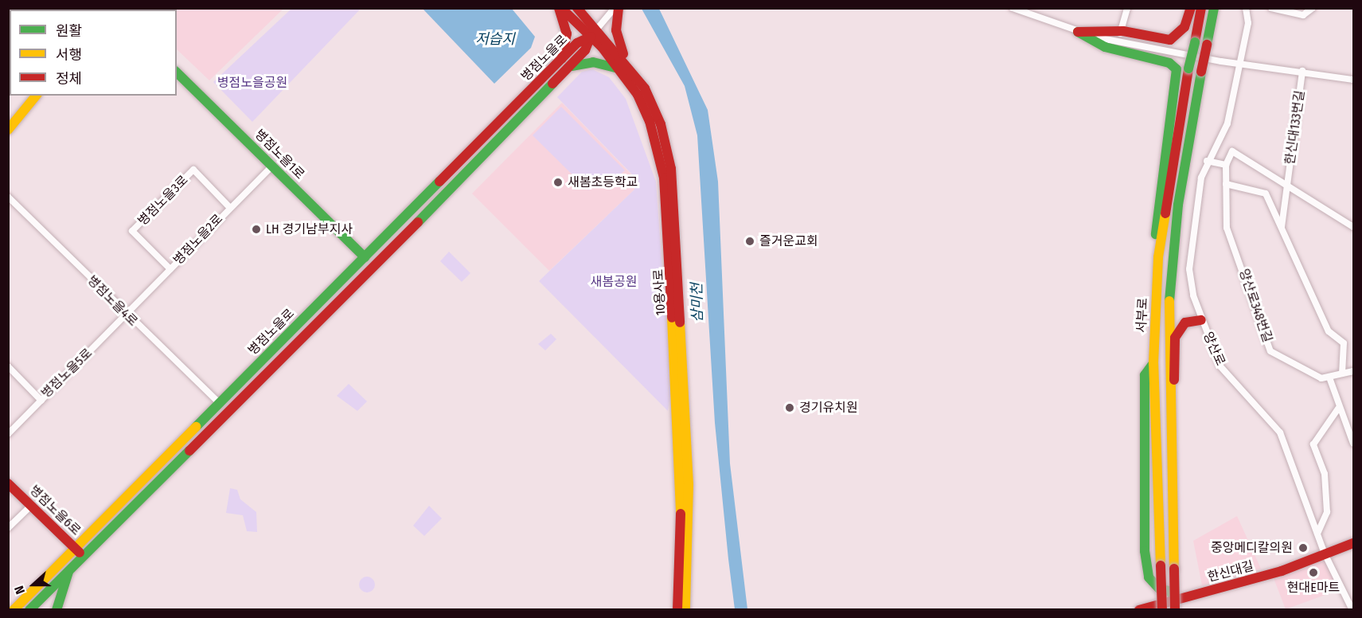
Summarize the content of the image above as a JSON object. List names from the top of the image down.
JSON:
{
  "streets": {
    "main road": [
      "병점노을로",
      "병점노을1로",
      "10용사로",
      "서부로",
      "병점노을6로",
      "한신대길"
    ],
    "street": [
      "한신대133번길",
      "병점노을3로",
      "병점노을2로",
      "병점노을4로",
      "양산로348번길",
      "양산로",
      "병점노을5로"
    ]
  },
  "crossings": [
    ["병점노을로", "병점노을1로"],
    ["병점노을로", "10용사로"],
    ["병점노을로", "병점노을4로"],
    ["병점노을로", "병점노을6로"],
    ["한신대133번길", "양산로348번길"],
    ["한신대133번길", "양산로"],
    ["병점노을1로", "병점노을2로"],
    ["병점노을3로", "병점노을2로"],
    ["병점노을2로", "병점노을4로"],
    ["병점노을2로", "병점노을5로"],
    ["병점노을4로", "병점노을5로"],
    ["서부로", "한신대길"],
    ["양산로", "한신대길"]
  ],
  "water": ["저습지", "삼미천"],
  "parks": ["병점노을공원", "새봄공원"],
  "places": [
    "새봄초등학교",
    "LH 경기남부지사",
    "즐거운교회",
    "경기유치원",
    "중앙메디칼의원",
    "현대E마트"
  ],
  "legend": ["원활", "서행", "정체"],
  "north": "left"
}
